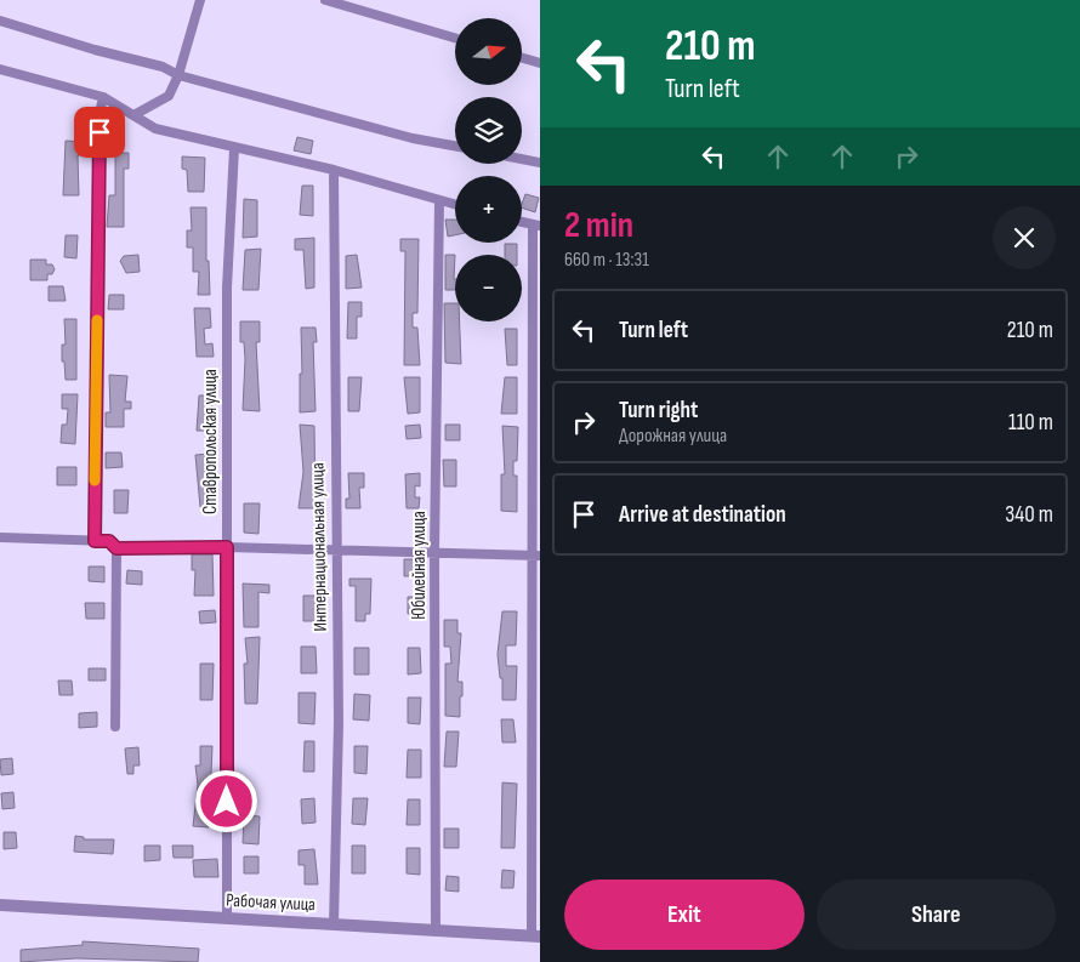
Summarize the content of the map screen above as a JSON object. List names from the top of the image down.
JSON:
{
  "streets": {
    "street": [
      "Ставропольская улица",
      "Интернациональная улица",
      "Юбилейная улица",
      "Рабочая улица"
    ]
  },
  "crossings": [
    ["Ставропольская улица", "Рабочая улица"],
    ["Интернациональная улица", "Рабочая улица"],
    ["Юбилейная улица", "Рабочая улица"]
  ],
  "north": "right",
  "page": {
    "turn": ["210 m", "Turn left"],
    "map_buttons": ["+", "−"],
    "heading": ["2 min", "660 m · 13:31"],
    "list": [
      {
        "name": "Turn left",
        "value": "210 m"
      },
      {
        "name": "Turn right",
        "note": "Дорожная улица",
        "value": "110 m"
      },
      {
        "name": "Arrive at destination",
        "value": "340 m"
      }
    ],
    "buttons": ["Exit", "Share"]
  }
}
